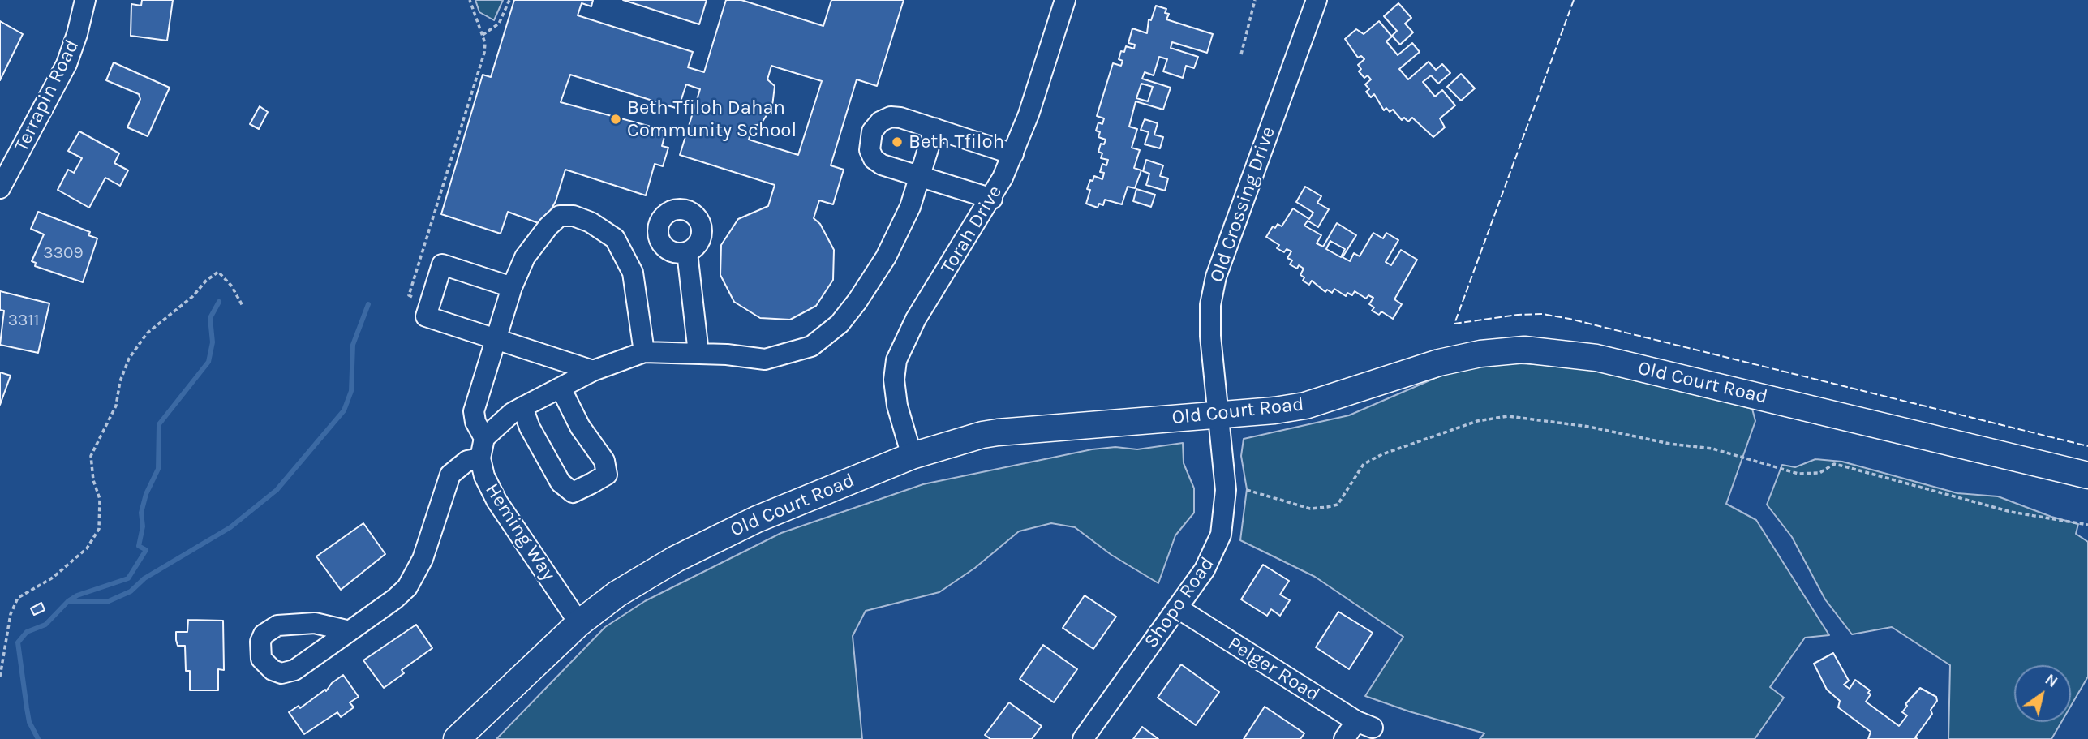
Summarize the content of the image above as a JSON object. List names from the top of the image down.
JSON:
{
  "streets": {
    "main road": ["Old Court Road"],
    "street": [
      "Terrapin Road",
      "Old Crossing Drive",
      "Torah Drive",
      "Heming Way",
      "Shopo Road",
      "Pelger Road"
    ]
  },
  "crossings": [
    ["Old Crossing Drive", "Old Court Road"],
    ["Old Crossing Drive", "Shopo Road"],
    ["Torah Drive", "Old Court Road"],
    ["Old Court Road", "Heming Way"],
    ["Old Court Road", "Shopo Road"],
    ["Shopo Road", "Pelger Road"]
  ],
  "places": ["Beth Tfiloh Dahan Community School", "Beth Tfiloh"],
  "house_numbers": ["3309", "3311"],
  "north": "top right"
}
